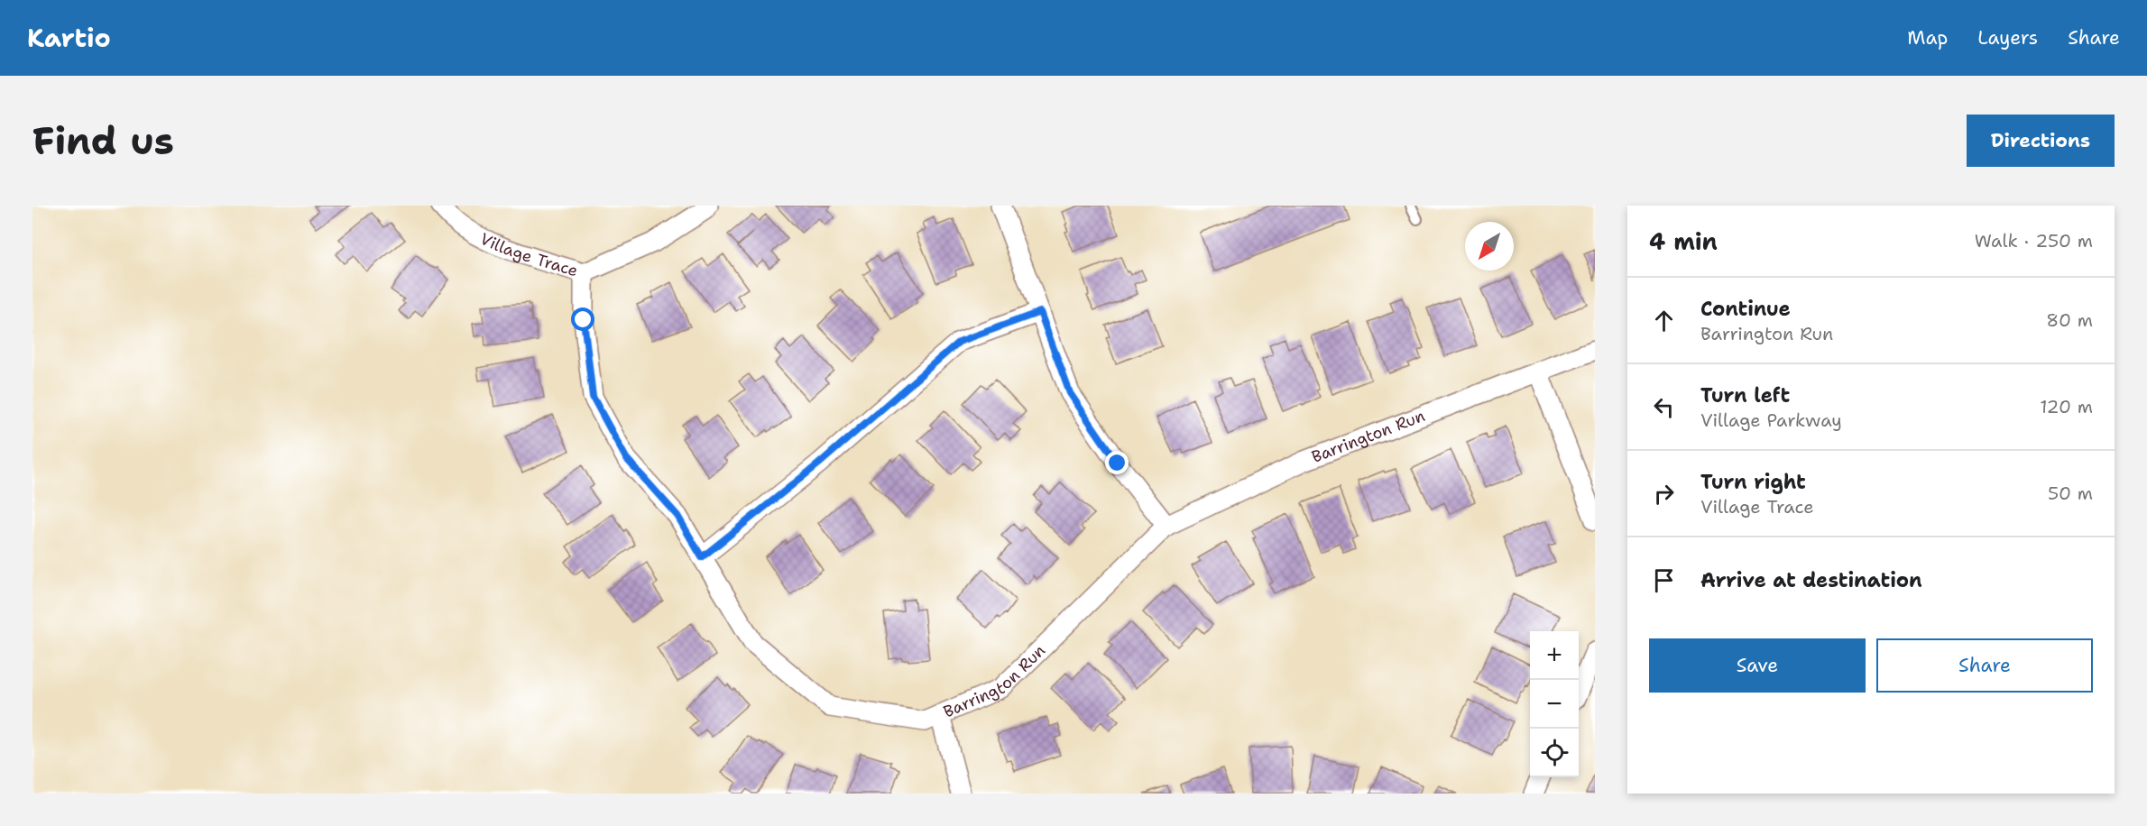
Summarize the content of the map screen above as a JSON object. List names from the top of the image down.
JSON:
{
  "streets": {
    "street": ["Village Trace", "Barrington Run"]
  },
  "crossings": [
    ["Village Trace", "Barrington Run"]
  ],
  "north": "bottom left",
  "page": {
    "header": "Kartio",
    "nav": ["Map", "Layers", "Share"],
    "buttons": [
      "Directions",
      ["Save", "Share"]
    ],
    "title": "Find us",
    "heading": ["4 min", "Walk · 250 m"],
    "list": [
      ["Continue", "Barrington Run", "80 m"],
      ["Turn left", "Village Parkway", "120 m"],
      ["Turn right", "Village Trace", "50 m"],
      "Arrive at destination"
    ],
    "map_buttons": ["+", "−"]
  }
}
